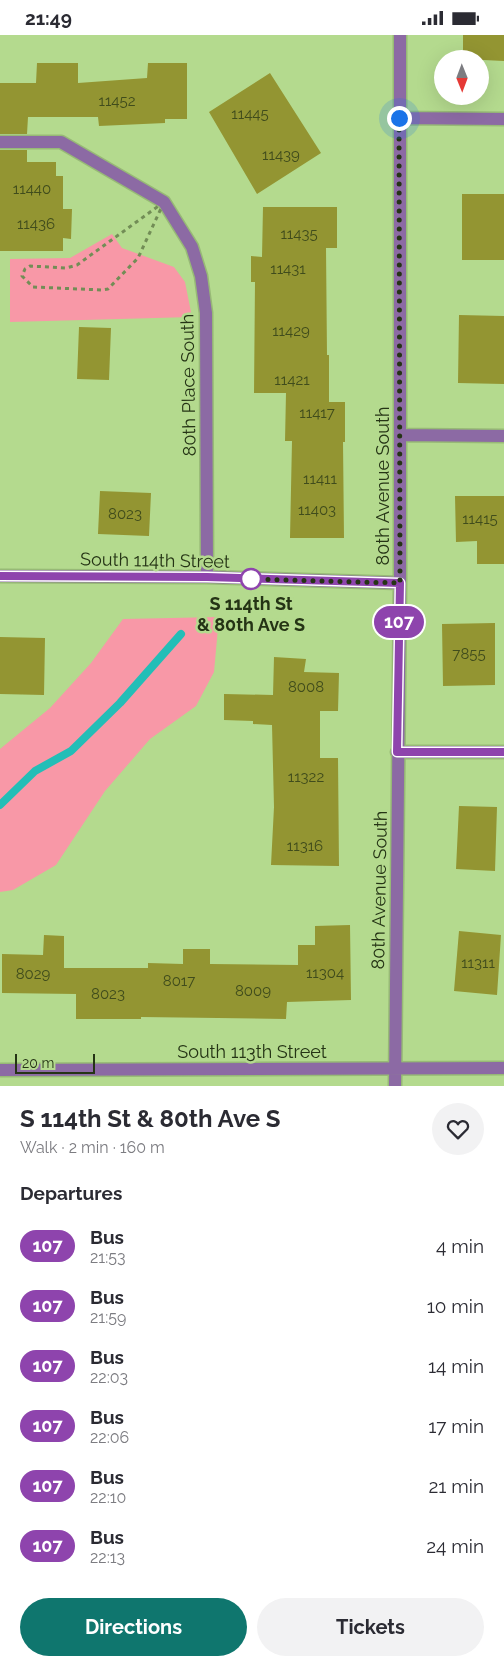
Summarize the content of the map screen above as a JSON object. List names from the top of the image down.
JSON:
{
  "streets": {
    "street": [
      "80th Place South",
      "80th Avenue South",
      "South 114th Street",
      "South 113th Street"
    ]
  },
  "crossings": [
    ["80th Place South", "South 114th Street"],
    ["80th Avenue South", "South 114th Street"],
    ["80th Avenue South", "South 113th Street"]
  ],
  "places": ["S 114th St & 80th Ave S"],
  "lines": ["bus line 107"],
  "house_numbers": [
    "11452",
    "11445",
    "11439",
    "11440",
    "11436",
    "11435",
    "11431",
    "11429",
    "11421",
    "11417",
    "11411",
    "11403",
    "8023",
    "11415",
    "7855",
    "8008",
    "11322",
    "11316",
    "11311",
    "11304",
    "8029",
    "8017",
    "8009",
    "8023"
  ],
  "scale_bar": "20 m",
  "north": "bottom",
  "page": {
    "status": "21:49",
    "on_map": "107",
    "scale": "20 m",
    "heading": [
      ["S 114th St & 80th Ave S", "Walk · 2 min · 160 m"],
      "Departures"
    ],
    "list": [
      {
        "mark": "107",
        "name": "Bus",
        "note": "21:53",
        "value": "4 min"
      },
      {
        "mark": "107",
        "name": "Bus",
        "note": "21:59",
        "value": "10 min"
      },
      {
        "mark": "107",
        "name": "Bus",
        "note": "22:03",
        "value": "14 min"
      },
      {
        "mark": "107",
        "name": "Bus",
        "note": "22:06",
        "value": "17 min"
      },
      {
        "mark": "107",
        "name": "Bus",
        "note": "22:10",
        "value": "21 min"
      },
      {
        "mark": "107",
        "name": "Bus",
        "note": "22:13",
        "value": "24 min"
      }
    ],
    "buttons": ["Directions", "Tickets"]
  }
}
